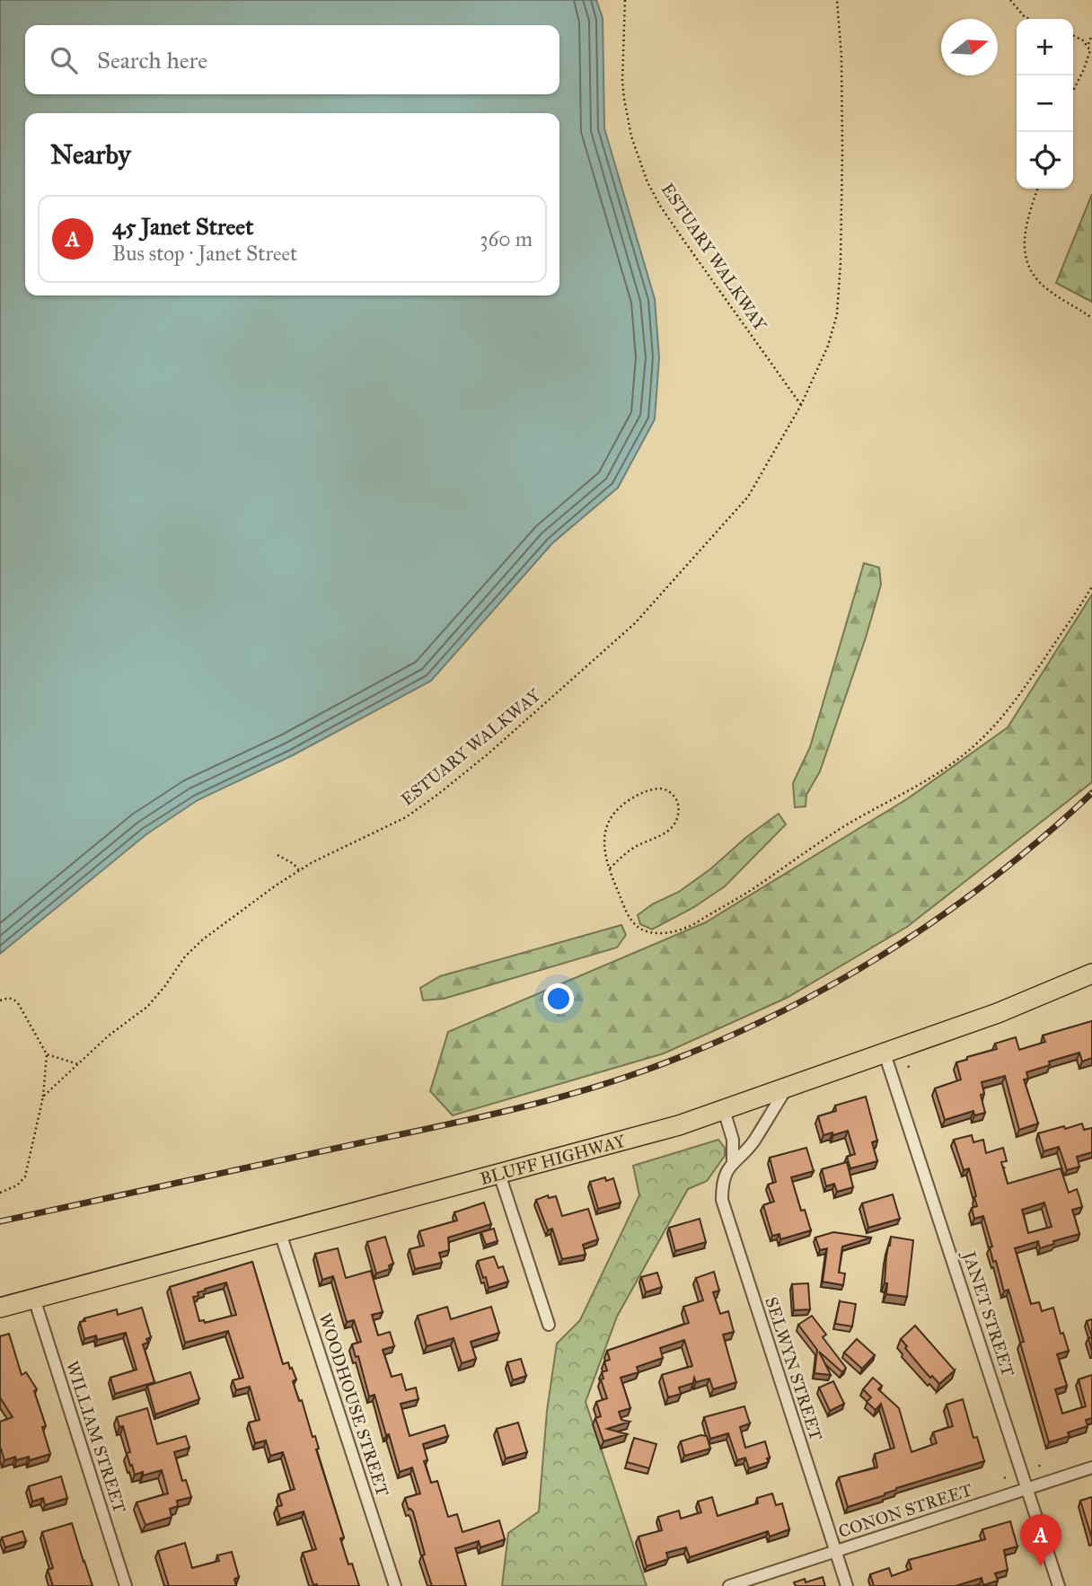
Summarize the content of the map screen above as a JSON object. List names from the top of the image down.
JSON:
{
  "streets": {
    "highway": ["BLUFF HIGHWAY"],
    "street": [
      "JANET STREET",
      "SELWYN STREET",
      "WOODHOUSE STREET",
      "WILLIAM STREET",
      "CONON STREET"
    ],
    "path": ["ESTUARY WALKWAY"]
  },
  "crossings": [
    ["BLUFF HIGHWAY", "JANET STREET"],
    ["BLUFF HIGHWAY", "SELWYN STREET"],
    ["BLUFF HIGHWAY", "WOODHOUSE STREET"],
    ["BLUFF HIGHWAY", "WILLIAM STREET"],
    ["JANET STREET", "CONON STREET"],
    ["SELWYN STREET", "CONON STREET"]
  ],
  "north": "right",
  "page": {
    "map_buttons": ["+", "−"],
    "search": "Search here",
    "heading": "Nearby",
    "list": [
      {
        "mark": "A",
        "name": "45 Janet Street",
        "note": "Bus stop · Janet Street",
        "value": "360 m"
      }
    ],
    "pins": "A"
  }
}
